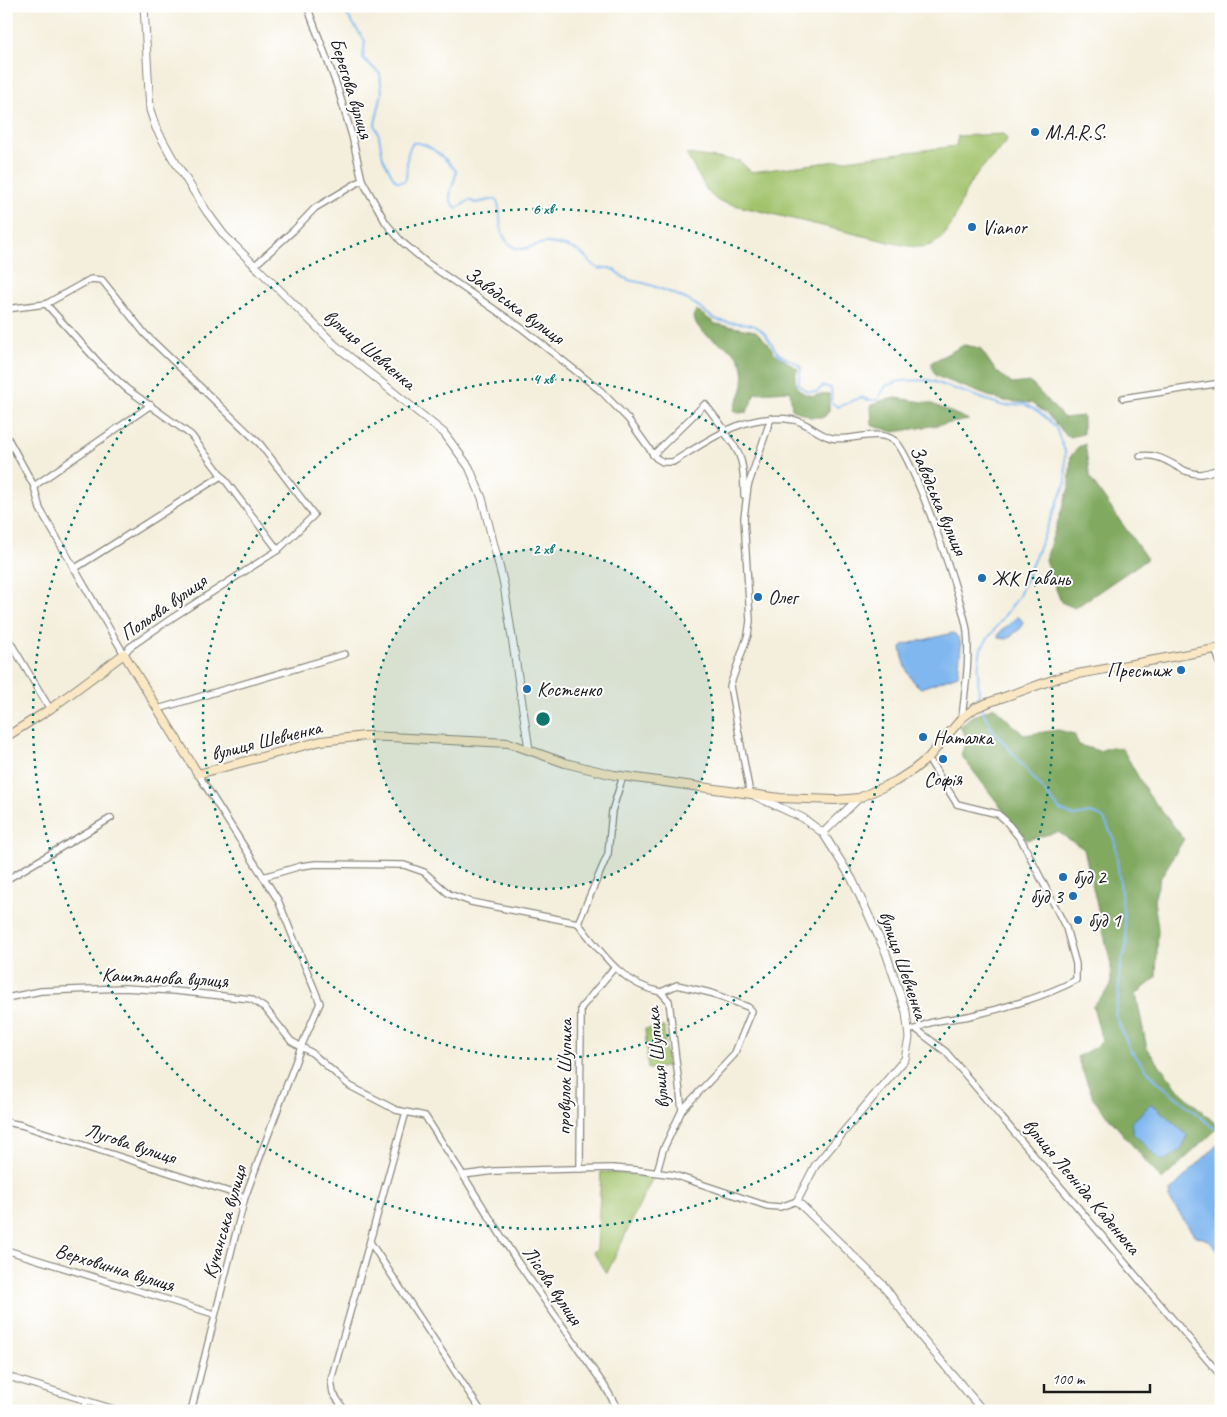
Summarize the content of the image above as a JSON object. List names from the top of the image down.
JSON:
{
  "streets": {
    "main road": ["вулиця Шевченка"],
    "street": [
      "Берегова вулиця",
      "Заводська вулиця",
      "Польова вулиця",
      "Каштанова вулиця",
      "вулиця Шупика",
      "провулок Шупика",
      "Лугова вулиця",
      "вулиця Леоніда Каденюка",
      "Кучанська вулиця",
      "Верховинна вулиця",
      "Лісова вулиця"
    ]
  },
  "crossings": [
    ["Берегова вулиця", "Заводська вулиця"],
    ["Заводська вулиця", "вулиця Шевченка"],
    ["вулиця Шевченка", "Каштанова вулиця"],
    ["вулиця Шевченка", "вулиця Леоніда Каденюка"],
    ["вулиця Шевченка", "Кучанська вулиця"],
    ["Каштанова вулиця", "Кучанська вулиця"],
    ["Каштанова вулиця", "Лісова вулиця"],
    ["вулиця Шупика", "провулок Шупика"],
    ["Лугова вулиця", "Кучанська вулиця"],
    ["Кучанська вулиця", "Верховинна вулиця"]
  ],
  "places": [
    "M.A.R.S.",
    "Vianor",
    "ЖК Гавань",
    "Олег",
    "Престиж",
    "Костенко",
    "Наталка",
    "Софія",
    "буд 2",
    "буд 3",
    "буд 1"
  ],
  "scale_bar": "100 m",
  "rings": ["6 хв", "4 хв", "2 хв"]
}
